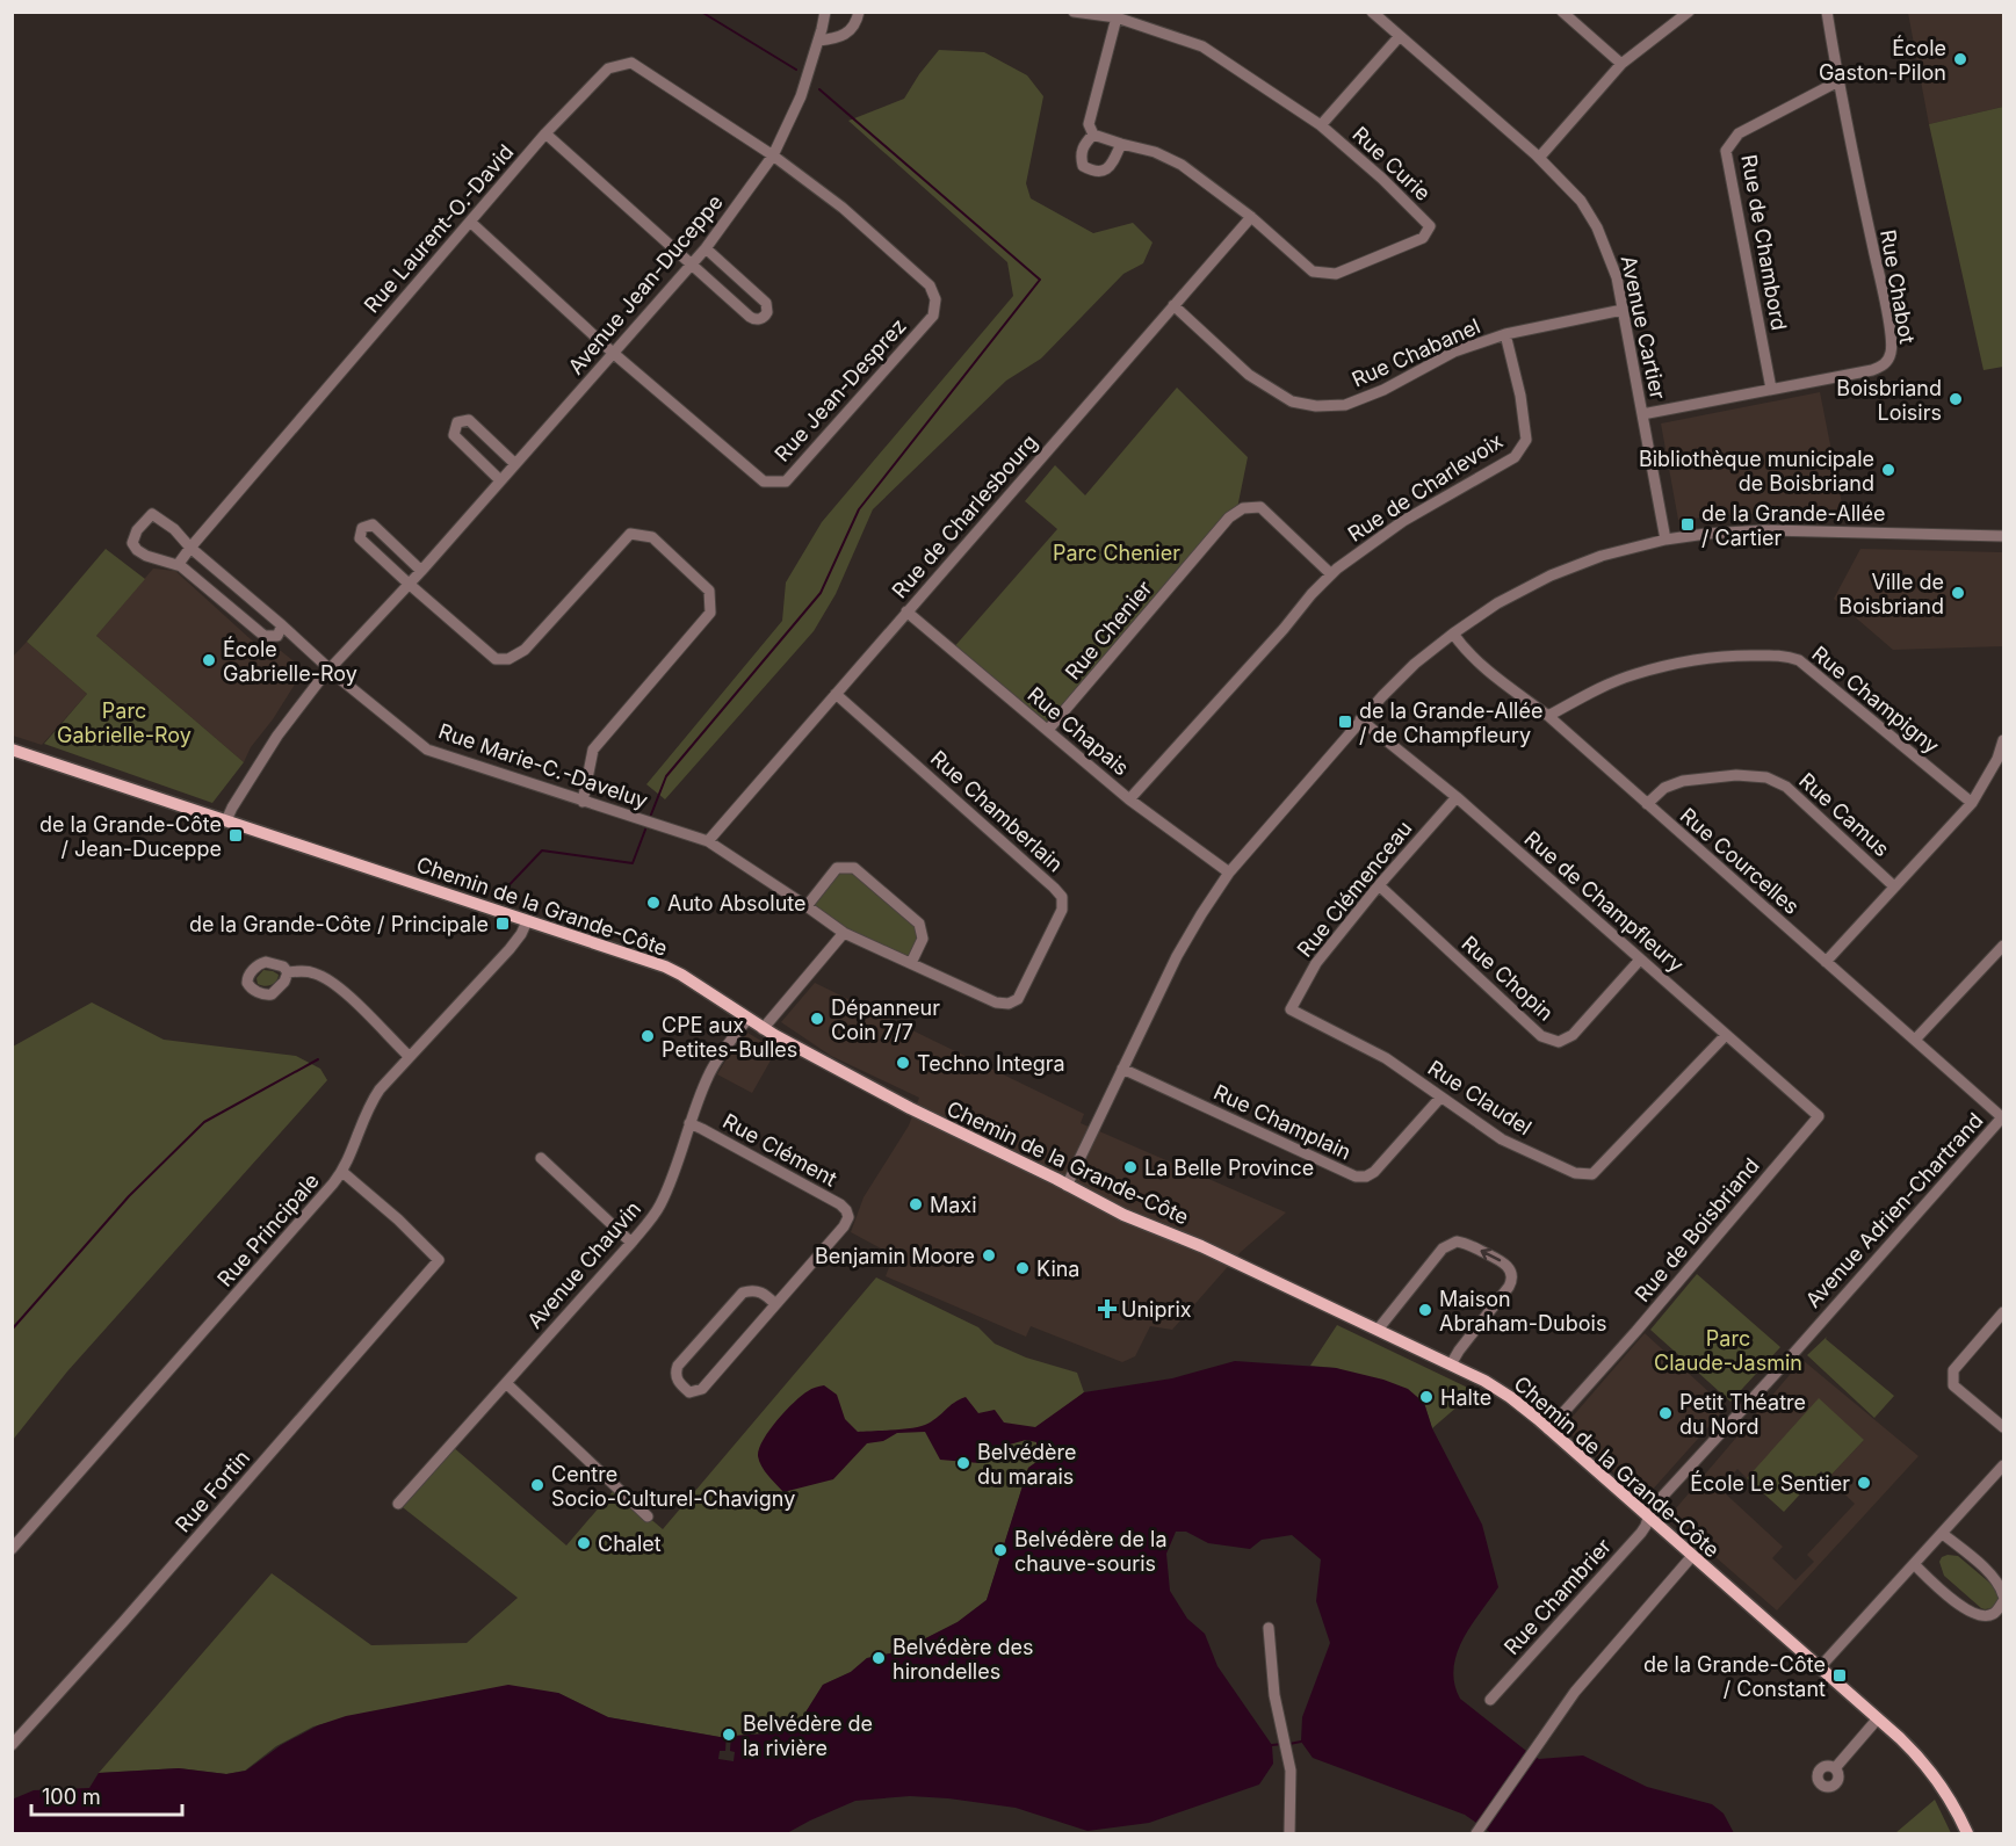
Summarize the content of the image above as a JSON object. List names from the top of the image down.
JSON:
{
  "streets": {
    "main road": ["Chemin de la Grande-Côte"],
    "street": [
      "Rue Curie",
      "Rue Laurent-O.-David",
      "Rue de Chambord",
      "Avenue Jean-Duceppe",
      "Rue Chabot",
      "Avenue Cartier",
      "Rue Chabanel",
      "Rue Jean-Desprez",
      "Rue de Charlevoix",
      "Rue de Charlesbourg",
      "Rue Chenier",
      "Rue Champigny",
      "Rue Chapais",
      "Rue Marie-C.-Daveluy",
      "Rue Chamberlain",
      "Rue Camus",
      "Rue Courcelles",
      "Rue Clémenceau",
      "Rue de Champfleury",
      "Rue Chopin",
      "Rue Claudel",
      "Rue Champlain",
      "Rue Clément",
      "Avenue Adrien-Chartrand",
      "Rue Principale",
      "Rue de Boisbriand",
      "Avenue Chauvin",
      "Rue Fortin",
      "Rue Chambrier"
    ]
  },
  "crossings": [
    ["Rue Curie", "Rue de Charlesbourg"],
    ["Rue Laurent-O.-David", "Avenue Jean-Duceppe"],
    ["Rue Laurent-O.-David", "Rue Jean-Desprez"],
    ["Rue Laurent-O.-David", "Rue Marie-C.-Daveluy"],
    ["Rue de Chambord", "Rue Chabot"],
    ["Avenue Jean-Duceppe", "Rue Jean-Desprez"],
    ["Avenue Jean-Duceppe", "Rue Marie-C.-Daveluy"],
    ["Avenue Jean-Duceppe", "Chemin de la Grande-Côte"],
    ["Rue Chabot", "Avenue Cartier"],
    ["Avenue Cartier", "Rue Chabanel"],
    ["Rue Chabanel", "Rue de Charlevoix"],
    ["Rue Chabanel", "Rue de Charlesbourg"],
    ["Rue de Charlevoix", "Rue Chenier"],
    ["Rue de Charlevoix", "Rue Chapais"],
    ["Rue de Charlesbourg", "Rue Chapais"],
    ["Rue de Charlesbourg", "Rue Marie-C.-Daveluy"],
    ["Rue de Charlesbourg", "Rue Chamberlain"],
    ["Rue Chenier", "Rue Chapais"],
    ["Rue Champigny", "Rue Courcelles"],
    ["Rue Marie-C.-Daveluy", "Rue Chamberlain"],
    ["Rue Camus", "Rue Courcelles"],
    ["Rue Courcelles", "Avenue Adrien-Chartrand"],
    ["Rue Clémenceau", "Rue de Champfleury"],
    ["Rue Clémenceau", "Rue Chopin"],
    ["Rue Clémenceau", "Rue Claudel"],
    ["Rue de Champfleury", "Rue Chopin"],
    ["Rue de Champfleury", "Rue Claudel"],
    ["Rue de Champfleury", "Rue de Boisbriand"],
    ["Chemin de la Grande-Côte", "Avenue Adrien-Chartrand"],
    ["Chemin de la Grande-Côte", "Rue Principale"],
    ["Chemin de la Grande-Côte", "Rue de Boisbriand"],
    ["Chemin de la Grande-Côte", "Avenue Chauvin"],
    ["Chemin de la Grande-Côte", "Rue Chambrier"],
    ["Rue Claudel", "Rue Champlain"],
    ["Rue Clément", "Avenue Chauvin"],
    ["Avenue Adrien-Chartrand", "Rue Chambrier"],
    ["Rue Principale", "Rue Fortin"]
  ],
  "parks": ["Parc Chenier", "Parc Gabrielle-Roy", "Parc Claude-Jasmin"],
  "places": {
    "other": [
      "École Gaston-Pilon",
      "Boisbriand Loisirs",
      "Bibliothèque municipale de Boisbriand",
      "Ville de Boisbriand",
      "École Gabrielle-Roy",
      "Auto Absolute",
      "Dépanneur Coin 7/7",
      "CPE aux Petites-Bulles",
      "Techno Integra",
      "La Belle Province",
      "Maxi",
      "Benjamin Moore",
      "Kina",
      "Maison Abraham-Dubois",
      "Halte",
      "Petit Théatre du Nord",
      "Belvédère du marais",
      "École Le Sentier",
      "Centre Socio-Culturel-Chavigny",
      "Chalet",
      "Belvédère de la chauve-souris",
      "Belvédère des hirondelles",
      "Belvédère de la rivière"
    ],
    "transit": [
      "de la Grande-Allée / Cartier",
      "de la Grande-Allée / de Champfleury",
      "de la Grande-Côte / Jean-Duceppe",
      "de la Grande-Côte / Principale",
      "de la Grande-Côte / Constant"
    ],
    "health": ["Uniprix"]
  },
  "scale_bar": "100 m"
}
